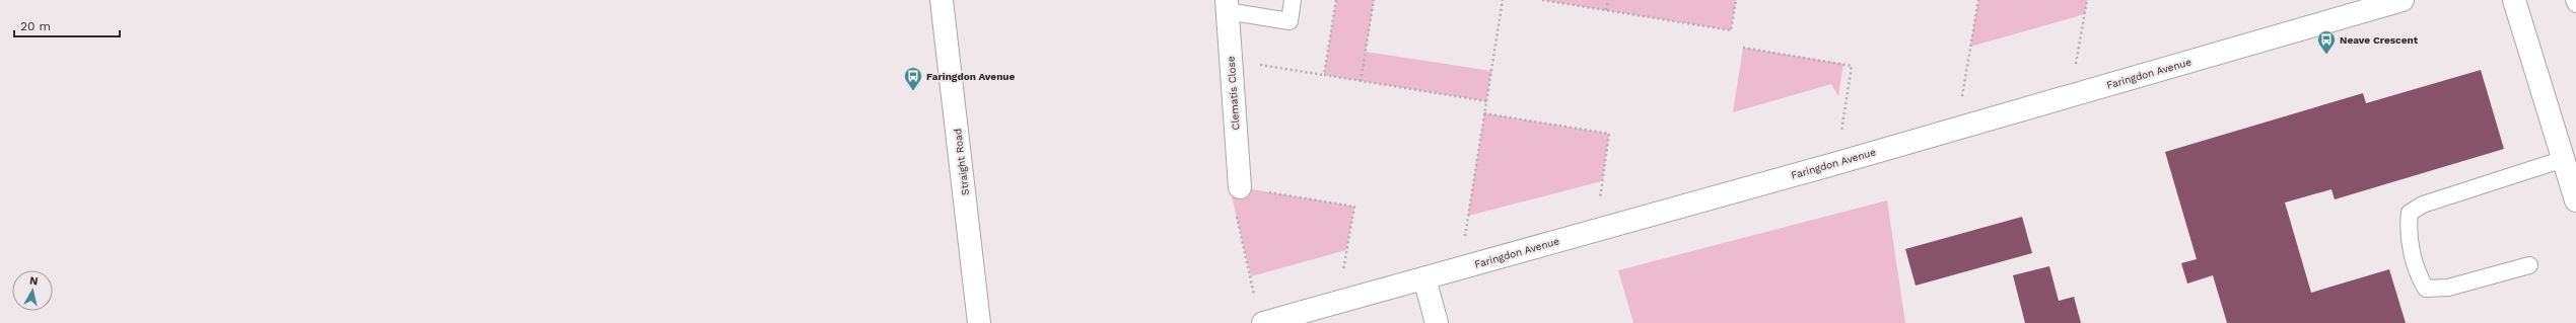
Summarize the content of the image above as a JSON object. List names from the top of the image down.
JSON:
{
  "streets": {
    "street": ["Faringdon Avenue", "Clematis Close", "Straight Road"]
  },
  "places": {
    "bus stop": ["Neave Crescent", "Faringdon Avenue"]
  },
  "scale_bar": "20 m",
  "north": "top"
}
